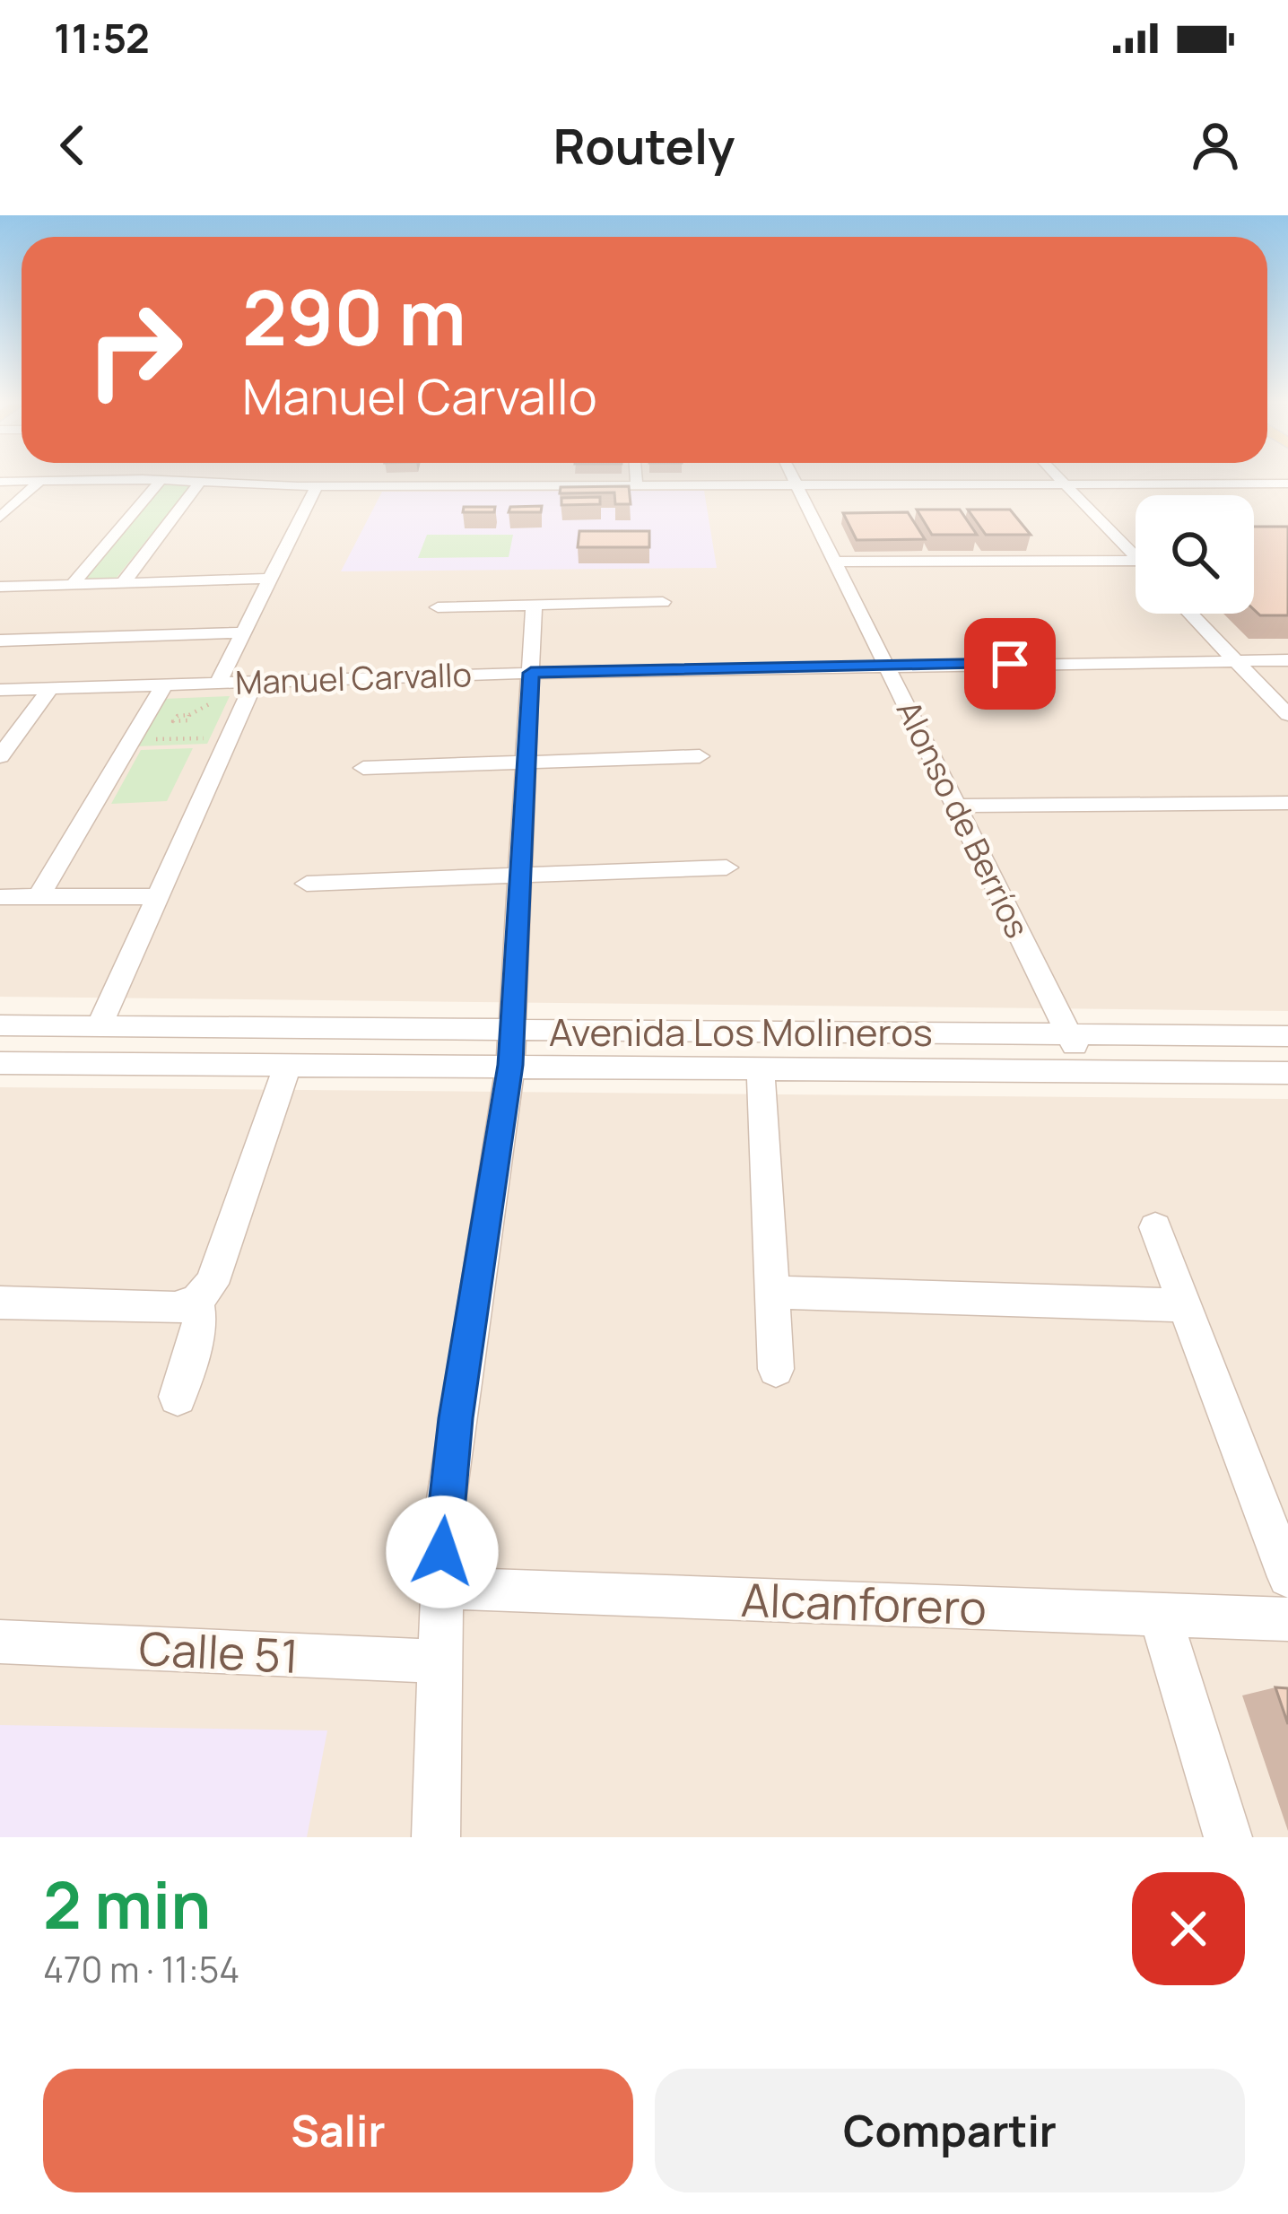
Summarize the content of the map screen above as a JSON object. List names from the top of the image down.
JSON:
{
  "streets": {
    "street": [
      "Manuel Carvallo",
      "Alonso de Berríos",
      "Avenida Los Molineros",
      "Alcanforero",
      "Calle 51"
    ]
  },
  "crossings": [
    ["Manuel Carvallo", "Alonso de Berríos"],
    ["Alonso de Berríos", "Avenida Los Molineros"]
  ],
  "page": {
    "status": "11:52",
    "header": "Routely",
    "turn": ["290 m", "Manuel Carvallo"],
    "heading": ["2 min", "470 m · 11:54"],
    "buttons": ["Salir", "Compartir"]
  }
}
